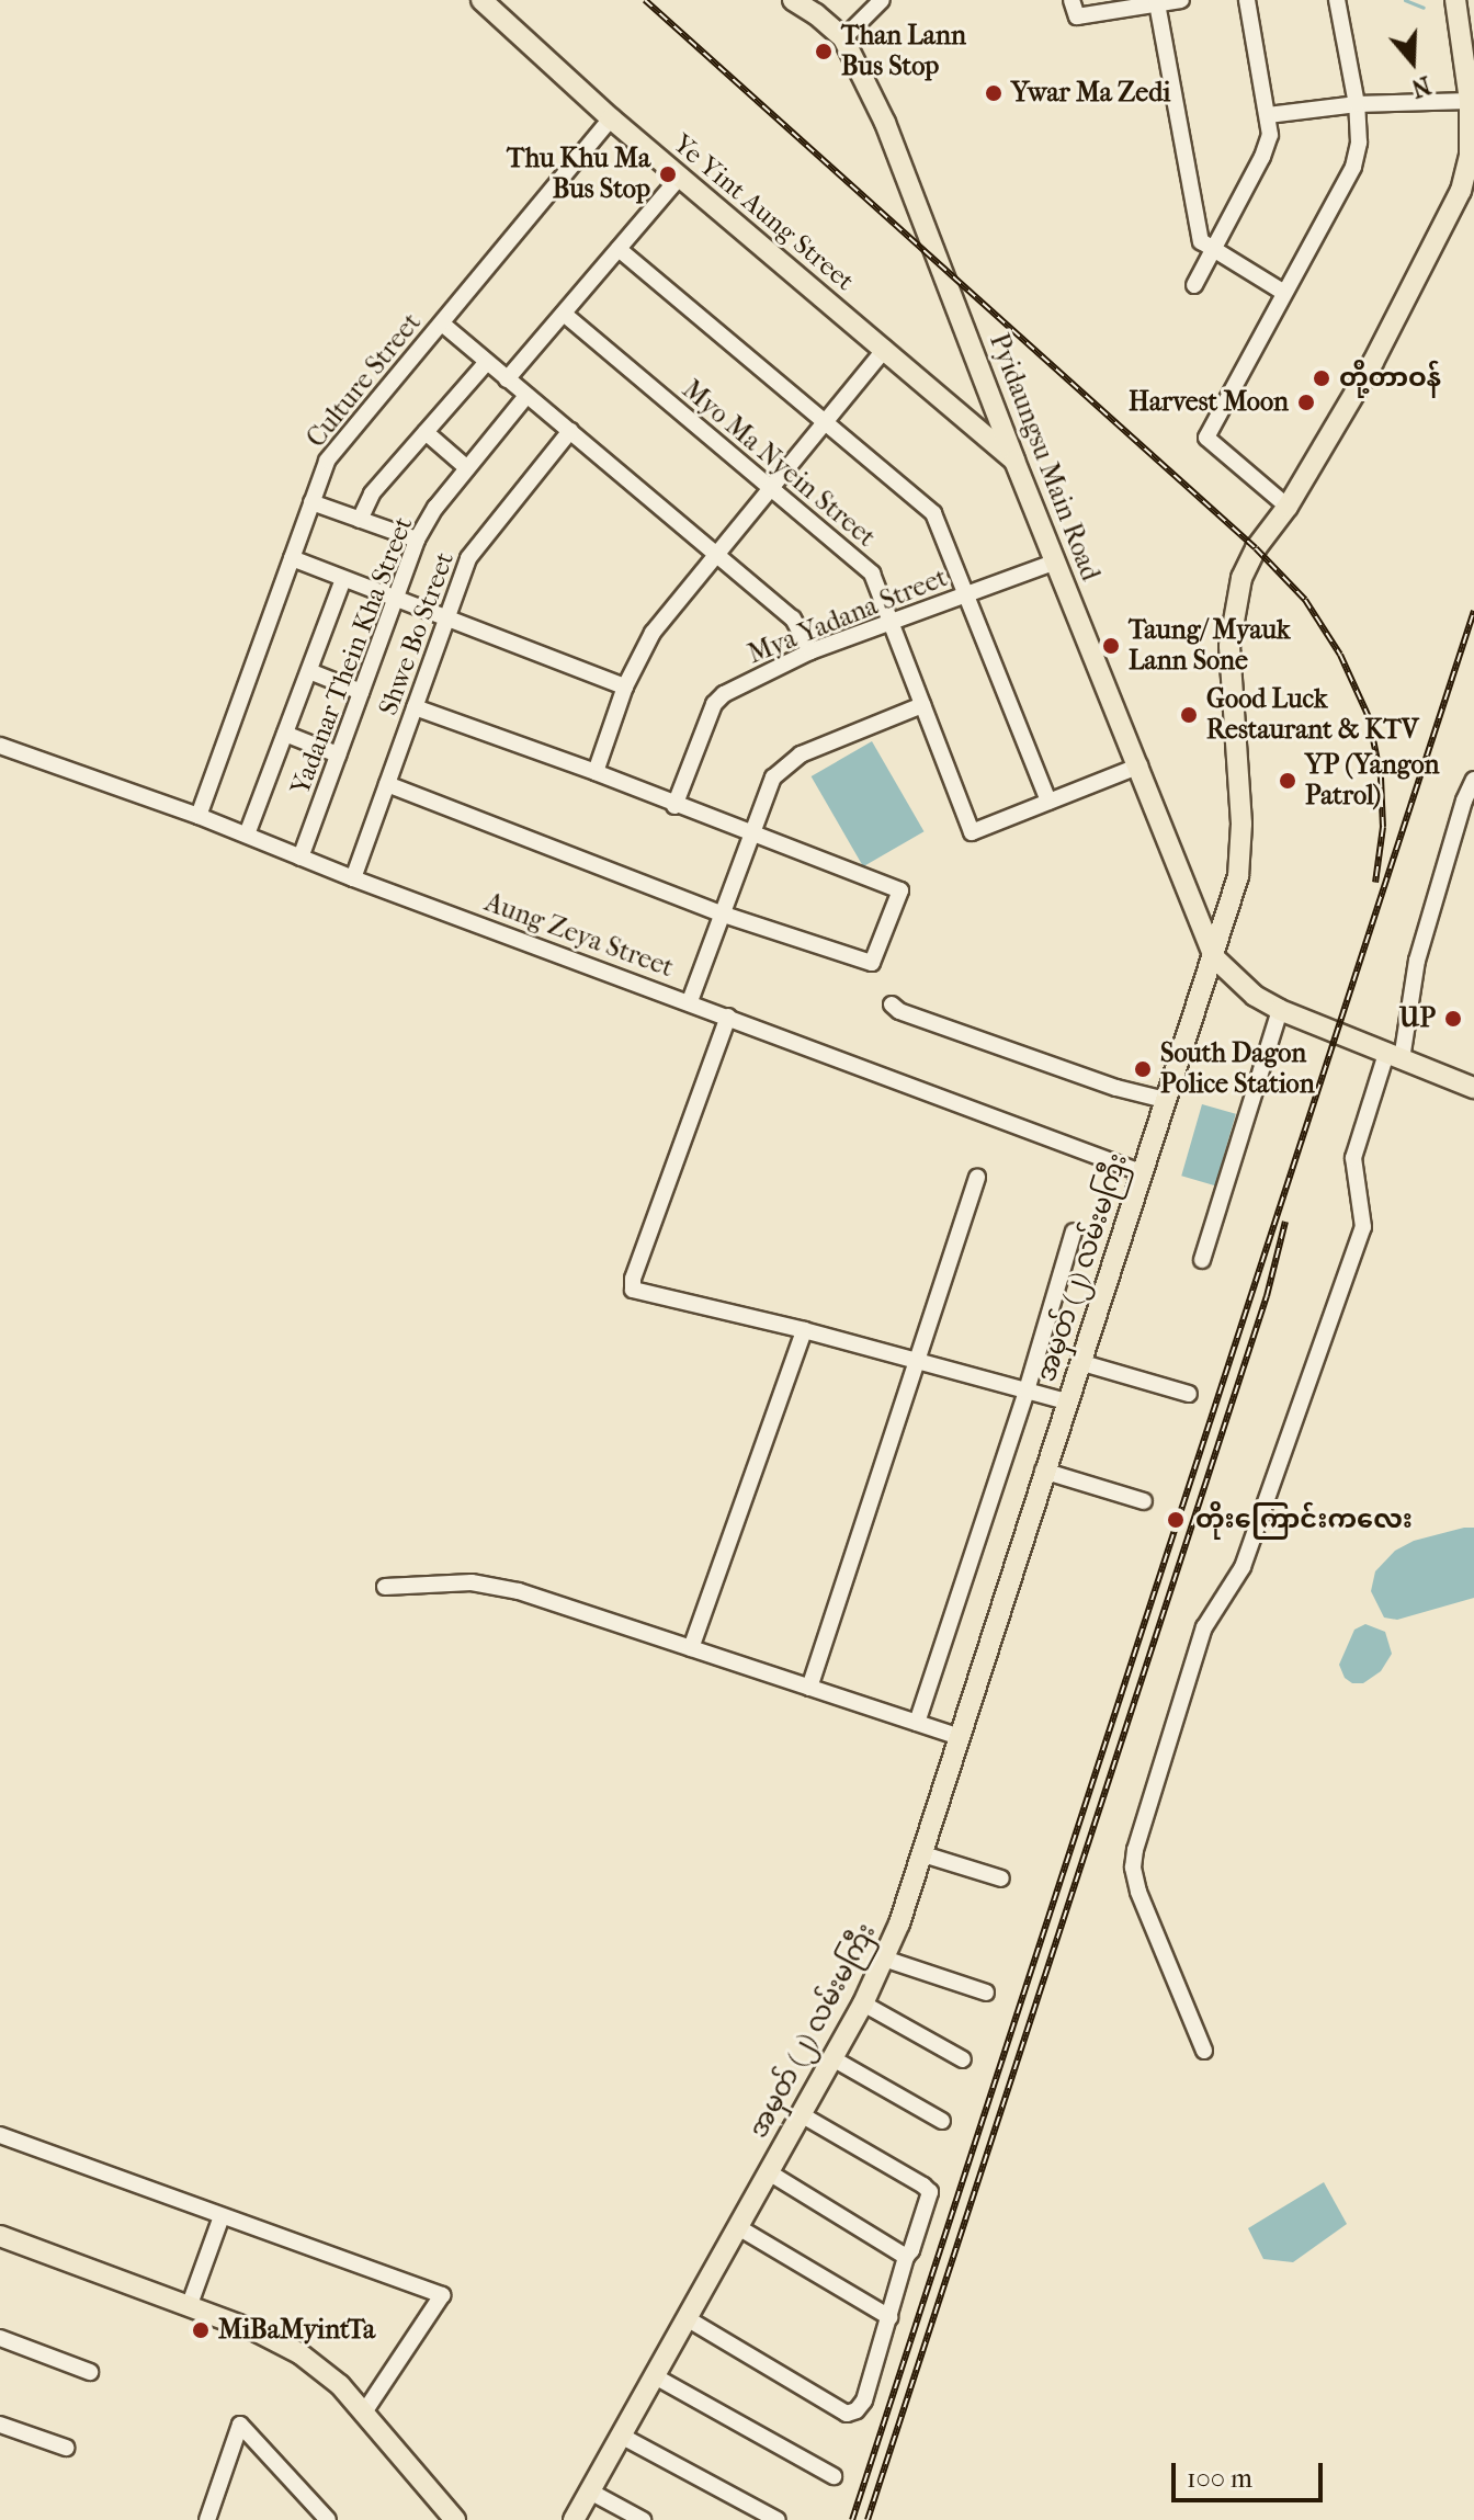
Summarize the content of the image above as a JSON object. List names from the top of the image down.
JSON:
{
  "streets": {
    "main road": ["Ye Yint Aung Street", "Pyidaungsu Main Road", "အမှတ် (၂) လမ်းမကြီး"],
    "street": [
      "Culture Street",
      "Myo Ma Nyein Street",
      "Mya Yadana Street",
      "Shwe Bo Street",
      "Yadanar Thein Kha Street",
      "Aung Zeya Street"
    ]
  },
  "crossings": [
    ["Ye Yint Aung Street", "Culture Street"],
    ["Ye Yint Aung Street", "Pyidaungsu Main Road"],
    ["Culture Street", "Aung Zeya Street"],
    ["Pyidaungsu Main Road", "Mya Yadana Street"],
    ["Pyidaungsu Main Road", "အမှတ် (၂) လမ်းမကြီး"],
    ["Myo Ma Nyein Street", "Mya Yadana Street"],
    ["Shwe Bo Street", "Aung Zeya Street"],
    ["Yadanar Thein Kha Street", "Aung Zeya Street"],
    ["Aung Zeya Street", "အမှတ် (၂) လမ်းမကြီး"]
  ],
  "places": [
    "Than Lann Bus Stop",
    "Ywar Ma Zedi",
    "Thu Khu Ma Bus Stop",
    "တို့တာဝန်",
    "Harvest Moon",
    "Taung/ Myauk Lann Sone",
    "Good Luck Restaurant & KTV",
    "YP (Yangon Patrol)",
    "UP",
    "South Dagon Police Station",
    "တိုးကြောင်းကလေး",
    "MiBaMyintTa"
  ],
  "scale_bar": "100 m",
  "north": "bottom"
}
